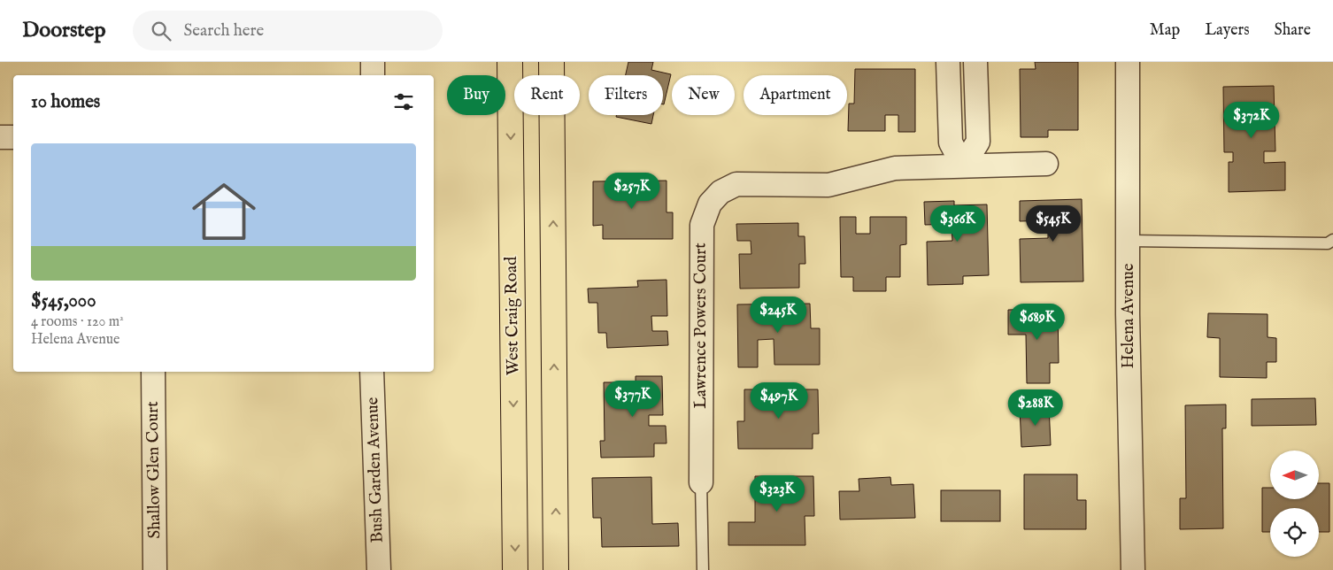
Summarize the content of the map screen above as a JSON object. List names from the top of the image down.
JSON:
{
  "streets": {
    "main road": ["West Craig Road"],
    "street": [
      "Helena Avenue",
      "Lawrence Powers Court",
      "Shallow Glen Court",
      "Bush Garden Avenue"
    ]
  },
  "north": "left",
  "page": {
    "header": "Doorstep",
    "search": "Search here",
    "nav": ["Map", "Layers", "Share"],
    "chip": [
      "Buy",
      "Rent",
      "Filters",
      "New",
      "Apartment"
    ],
    "heading": "10 homes",
    "price": [
      "$372K",
      "$257K",
      "$366K",
      "$545K",
      "$245K",
      "$689K",
      "$377K",
      "$497K",
      "$288K",
      "$323K"
    ],
    "list": [
      {
        "name": "$545,000",
        "note": "4 rooms · 120 m² · Helena Avenue"
      }
    ]
  }
}
